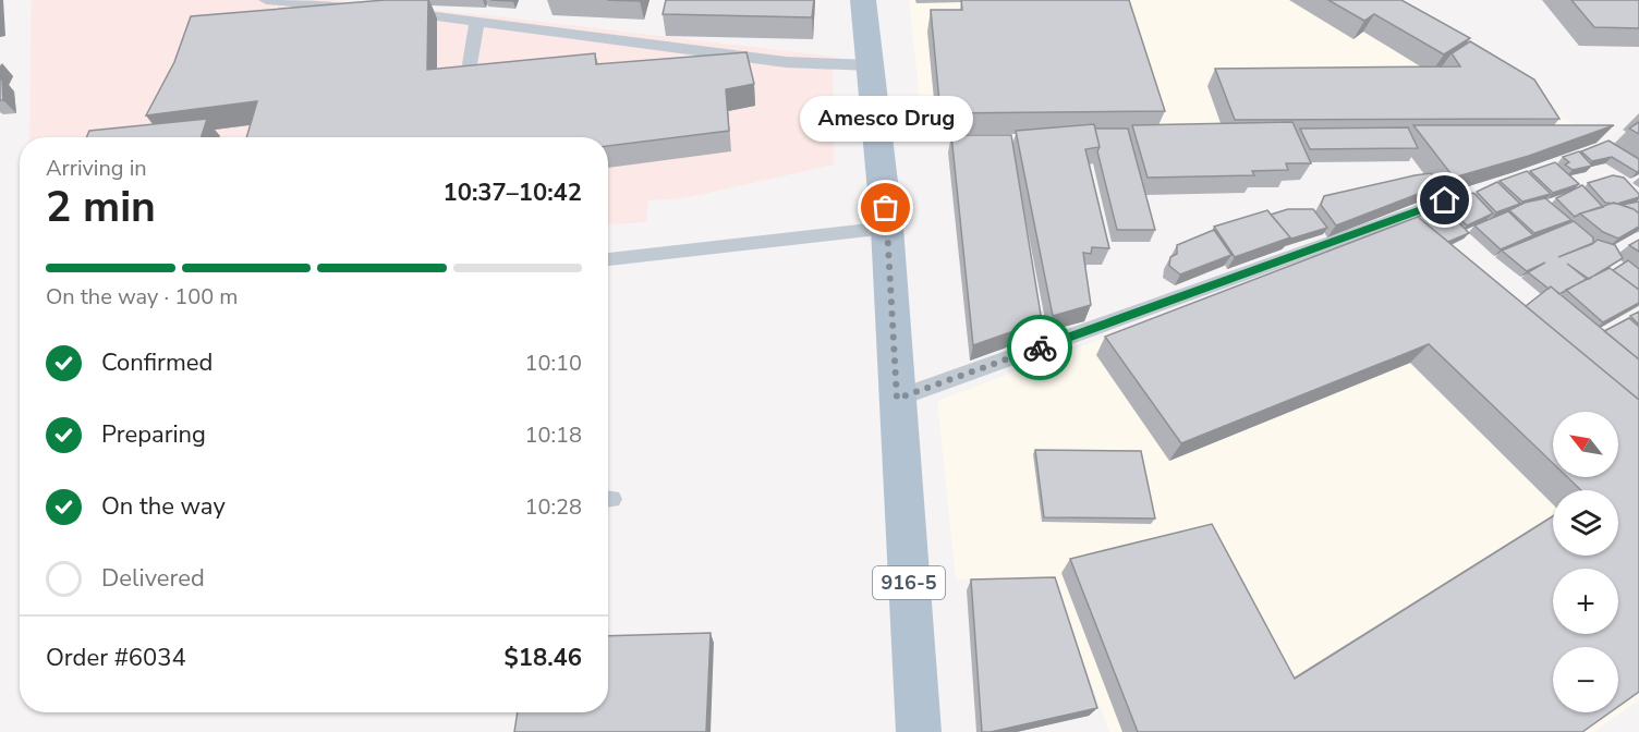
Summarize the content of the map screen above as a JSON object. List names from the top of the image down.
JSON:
{
  "streets": {
    "main road": ["916-5"]
  },
  "places": ["Amesco Drug"],
  "north": "top left",
  "page": {
    "bubble": "Amesco Drug",
    "heading": ["2 min", "Arriving in", "10:37–10:42"],
    "panel": ["Order #6034", "$18.46"],
    "bar": "On the way · 100 m",
    "list": [
      ["Confirmed", "10:10"],
      ["Preparing", "10:18"],
      ["On the way", "10:28"],
      "Delivered"
    ],
    "map_buttons": ["+", "−"]
  }
}
